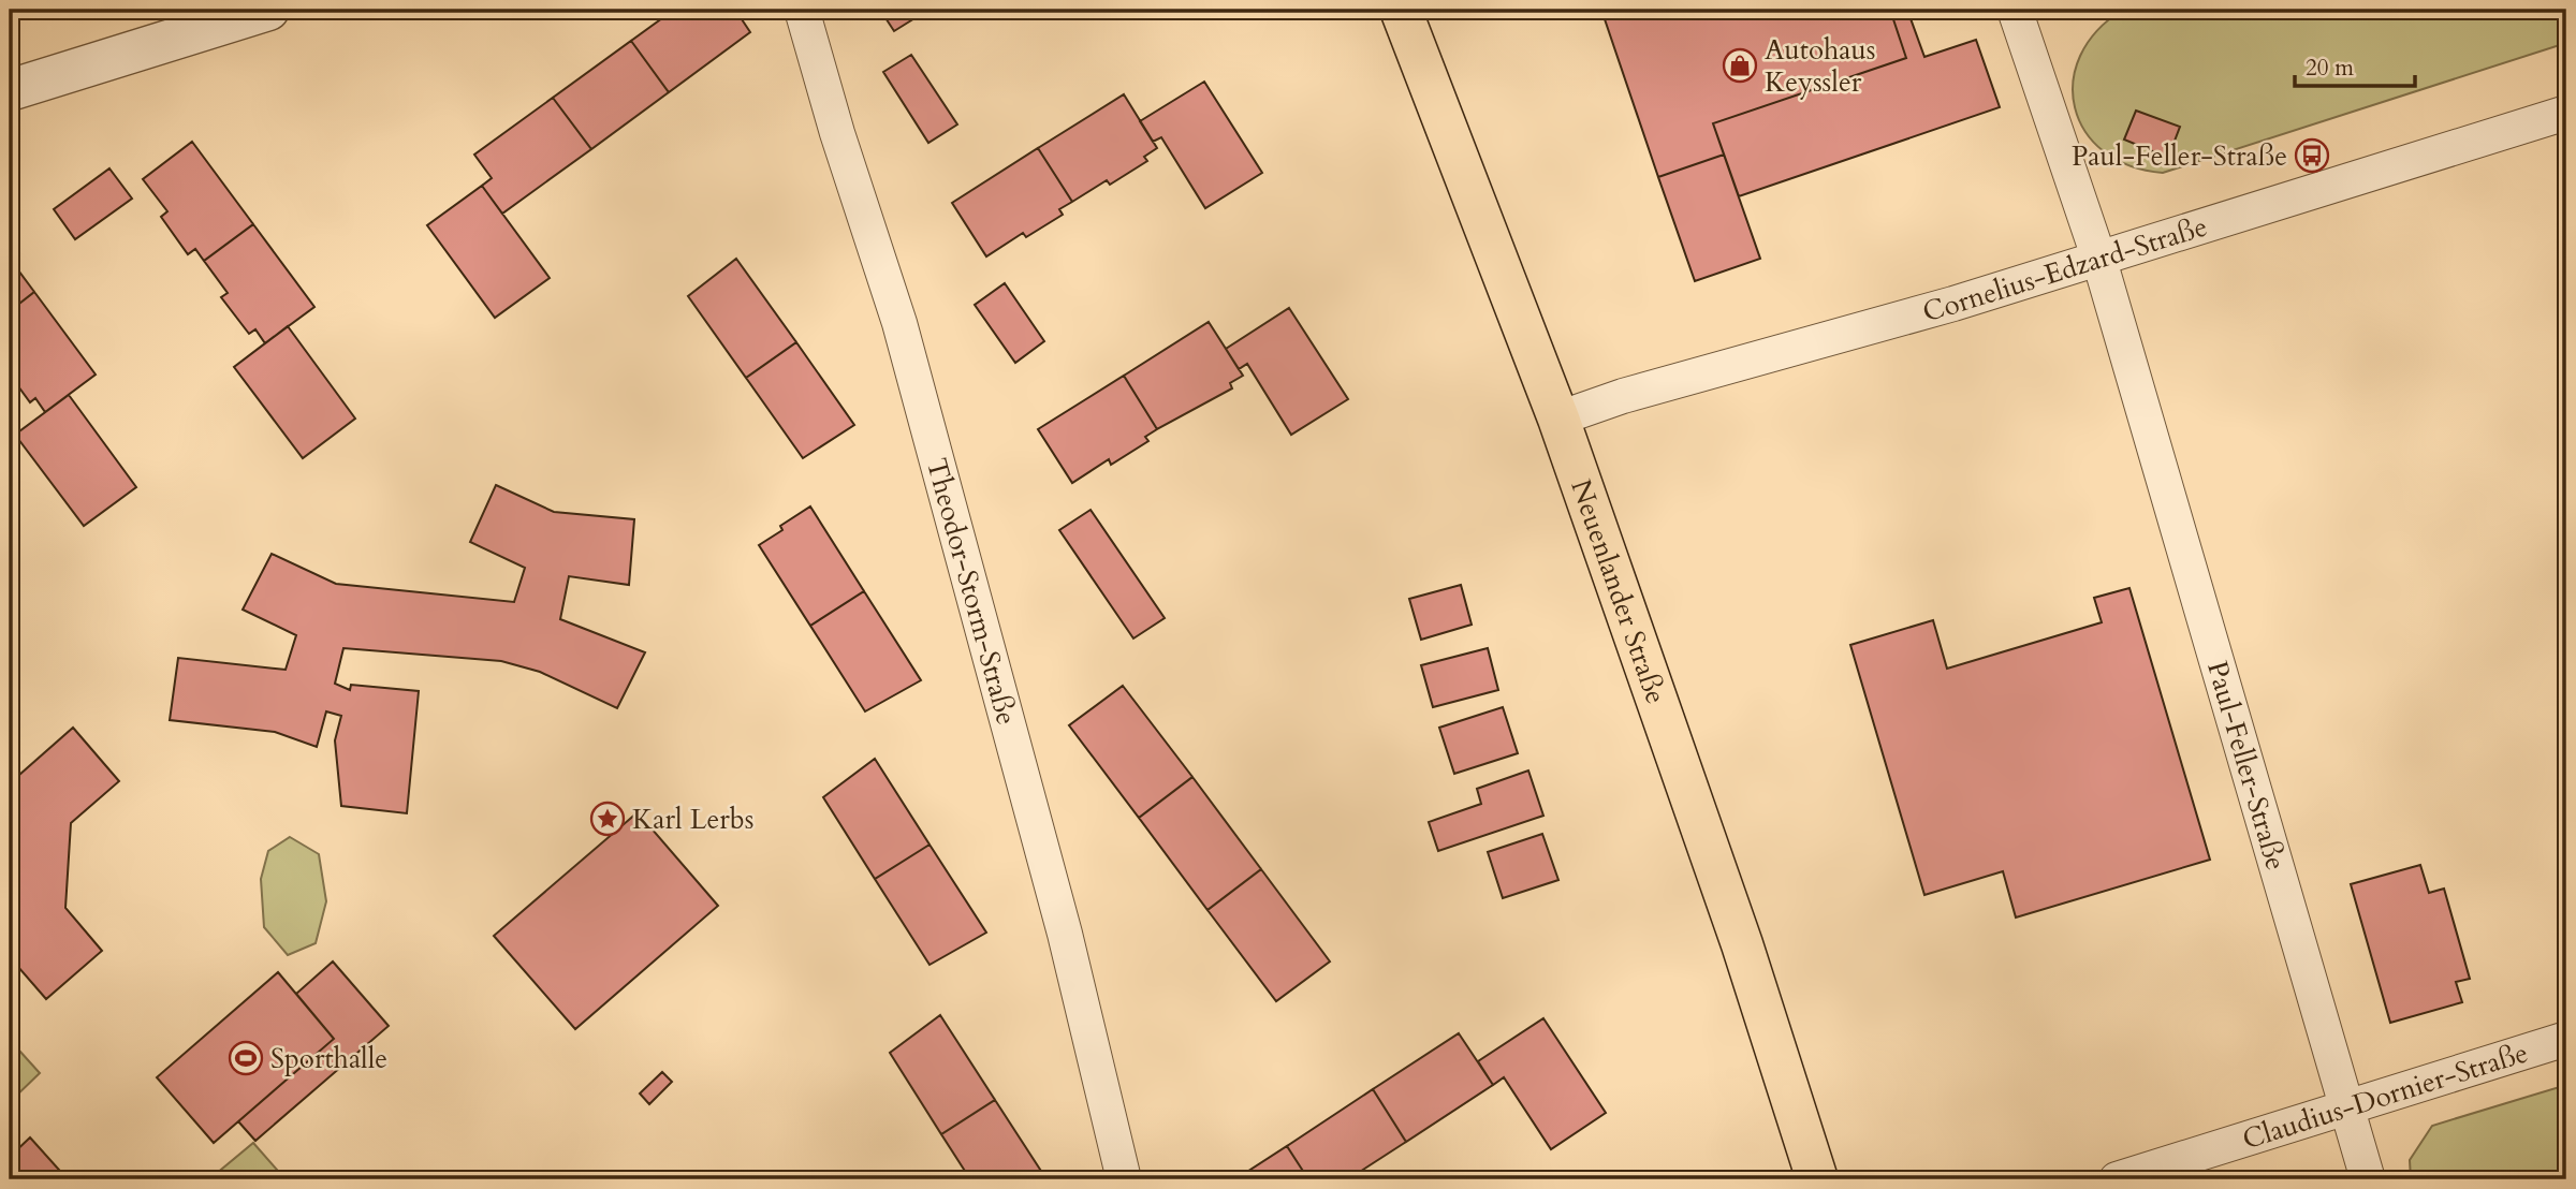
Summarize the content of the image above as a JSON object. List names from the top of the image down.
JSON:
{
  "streets": {
    "main road": ["Neuenlander Straße"],
    "street": [
      "Cornelius-Edzard-Straße",
      "Theodor-Storm-Straße",
      "Paul-Feller-Straße",
      "Claudius-Dornier-Straße"
    ]
  },
  "crossings": [
    ["Cornelius-Edzard-Straße", "Neuenlander Straße"],
    ["Cornelius-Edzard-Straße", "Paul-Feller-Straße"],
    ["Paul-Feller-Straße", "Claudius-Dornier-Straße"]
  ],
  "places": {
    "shop": ["Autohaus Keyssler"],
    "bus stop": ["Paul-Feller-Straße"],
    "place": ["Karl Lerbs"],
    "sports": ["Sporthalle"]
  },
  "scale_bar": "20 m"
}
